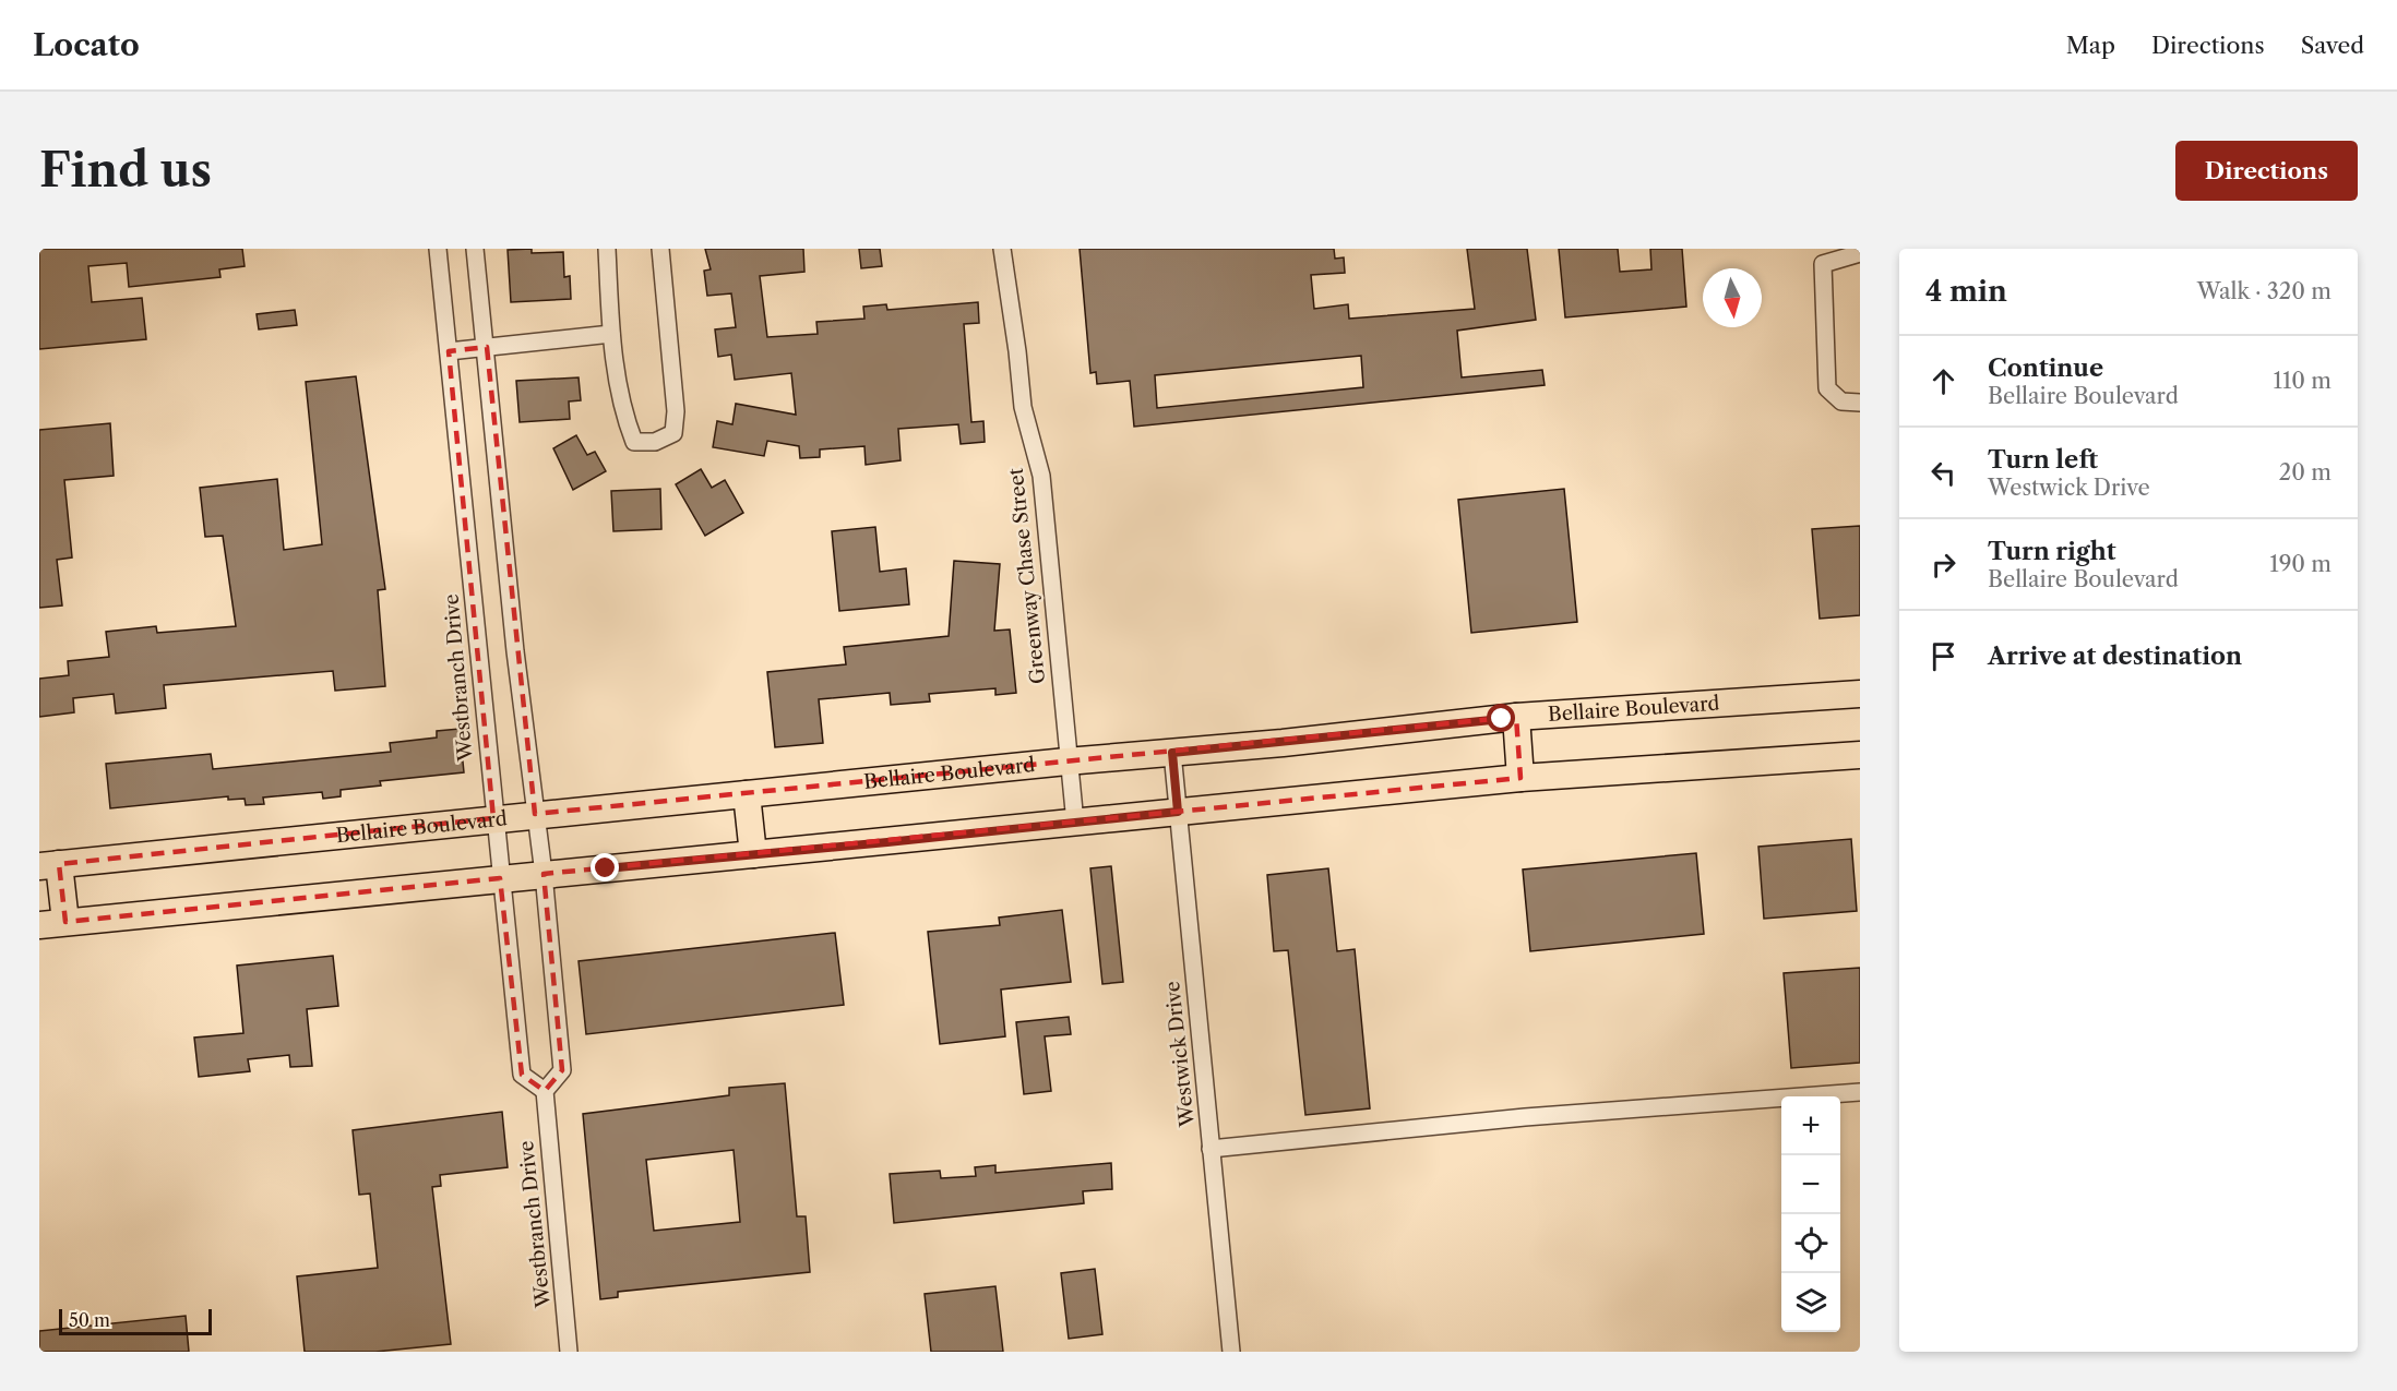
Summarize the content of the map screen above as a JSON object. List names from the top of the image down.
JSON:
{
  "streets": {
    "main road": ["Bellaire Boulevard"],
    "street": ["Greenway Chase Street", "Westbranch Drive", "Westwick Drive"]
  },
  "crossings": [
    ["Greenway Chase Street", "Bellaire Boulevard"],
    ["Westbranch Drive", "Bellaire Boulevard"],
    ["Bellaire Boulevard", "Westwick Drive"]
  ],
  "scale_bar": "50 m",
  "north": "bottom",
  "page": {
    "header": "Locato",
    "nav": ["Map", "Directions", "Saved"],
    "buttons": "Directions",
    "title": "Find us",
    "heading": ["4 min", "Walk · 320 m"],
    "list": [
      ["Continue", "Bellaire Boulevard", "110 m"],
      ["Turn left", "Westwick Drive", "20 m"],
      ["Turn right", "Bellaire Boulevard", "190 m"],
      "Arrive at destination"
    ],
    "map_buttons": ["+", "−"],
    "scale": "50 m"
  }
}
